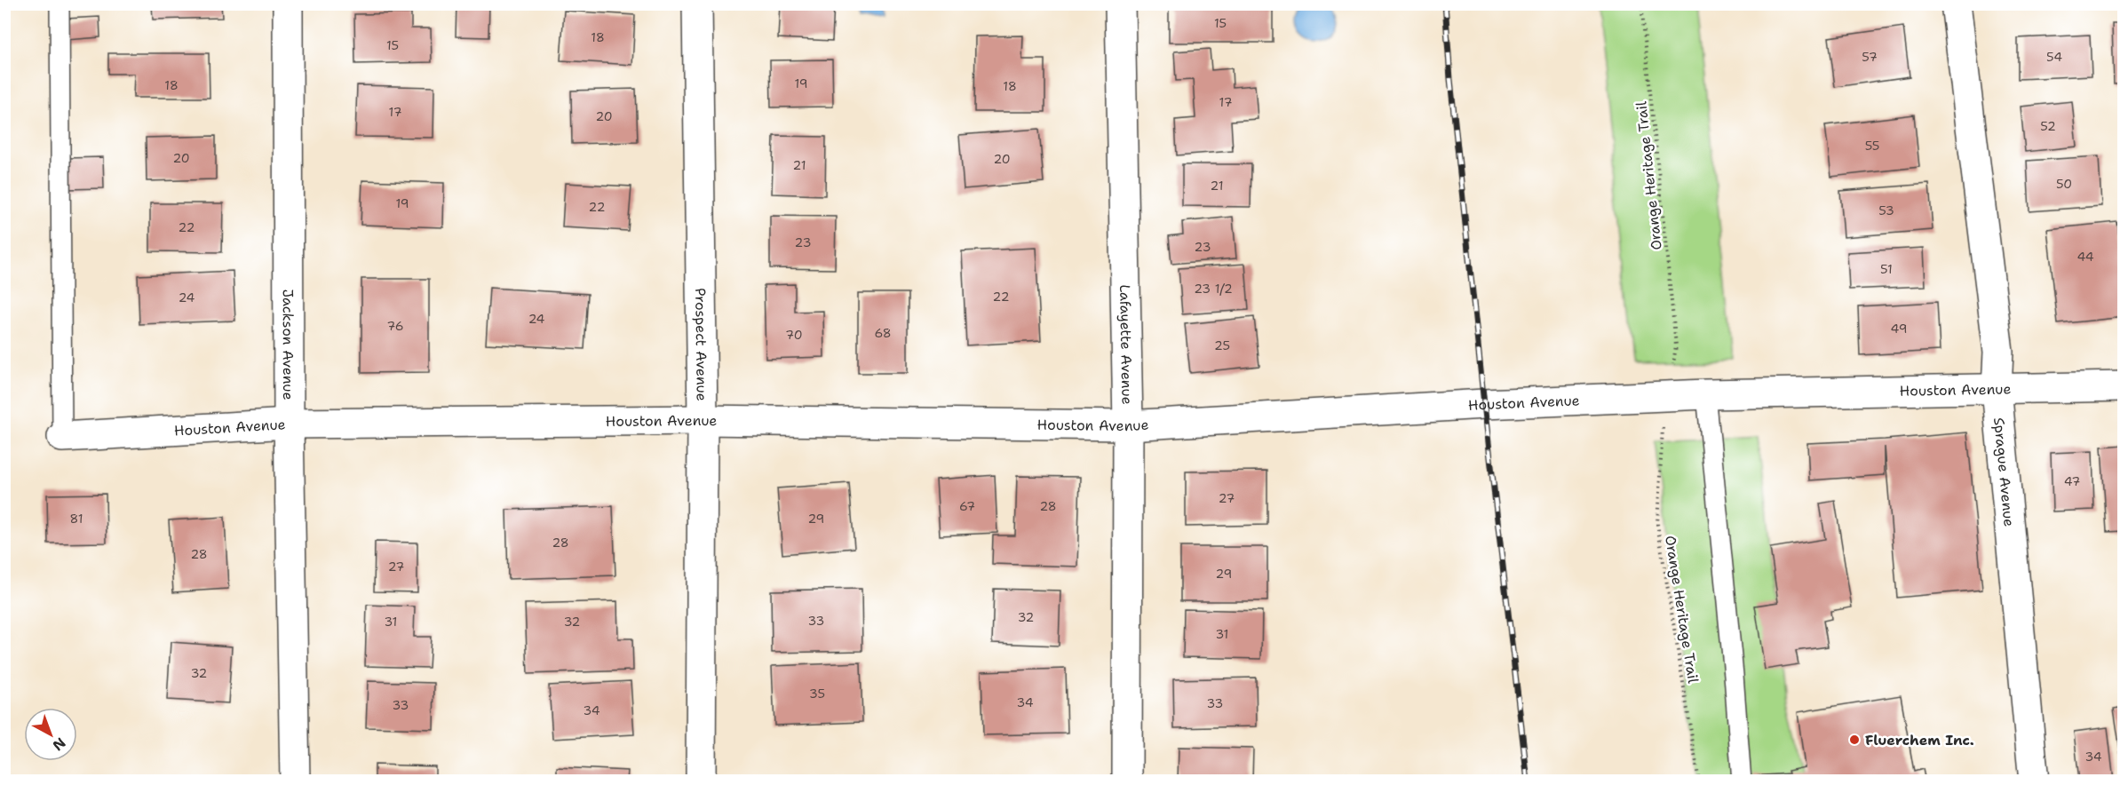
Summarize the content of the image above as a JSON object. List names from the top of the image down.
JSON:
{
  "streets": {
    "street": [
      "Jackson Avenue",
      "Prospect Avenue",
      "Lafayette Avenue",
      "Houston Avenue",
      "Sprague Avenue"
    ],
    "path": ["Orange Heritage Trail"]
  },
  "crossings": [
    ["Jackson Avenue", "Houston Avenue"],
    ["Prospect Avenue", "Houston Avenue"],
    ["Lafayette Avenue", "Houston Avenue"],
    ["Houston Avenue", "Sprague Avenue"]
  ],
  "places": ["Fluerchem Inc."],
  "house_numbers": [
    "15",
    "18",
    "15",
    "57",
    "54",
    "19",
    "18",
    "18",
    "17",
    "17",
    "20",
    "52",
    "55",
    "20",
    "20",
    "21",
    "50",
    "21",
    "19",
    "22",
    "53",
    "22",
    "23",
    "23",
    "44",
    "51",
    "23 1/2",
    "22",
    "24",
    "24",
    "76",
    "49",
    "68",
    "70",
    "25",
    "47",
    "27",
    "67",
    "28",
    "81",
    "29",
    "28",
    "28",
    "27",
    "29",
    "32",
    "33",
    "31",
    "32",
    "31",
    "32",
    "35",
    "34",
    "33",
    "33",
    "34",
    "34"
  ],
  "north": "bottom right"
}
